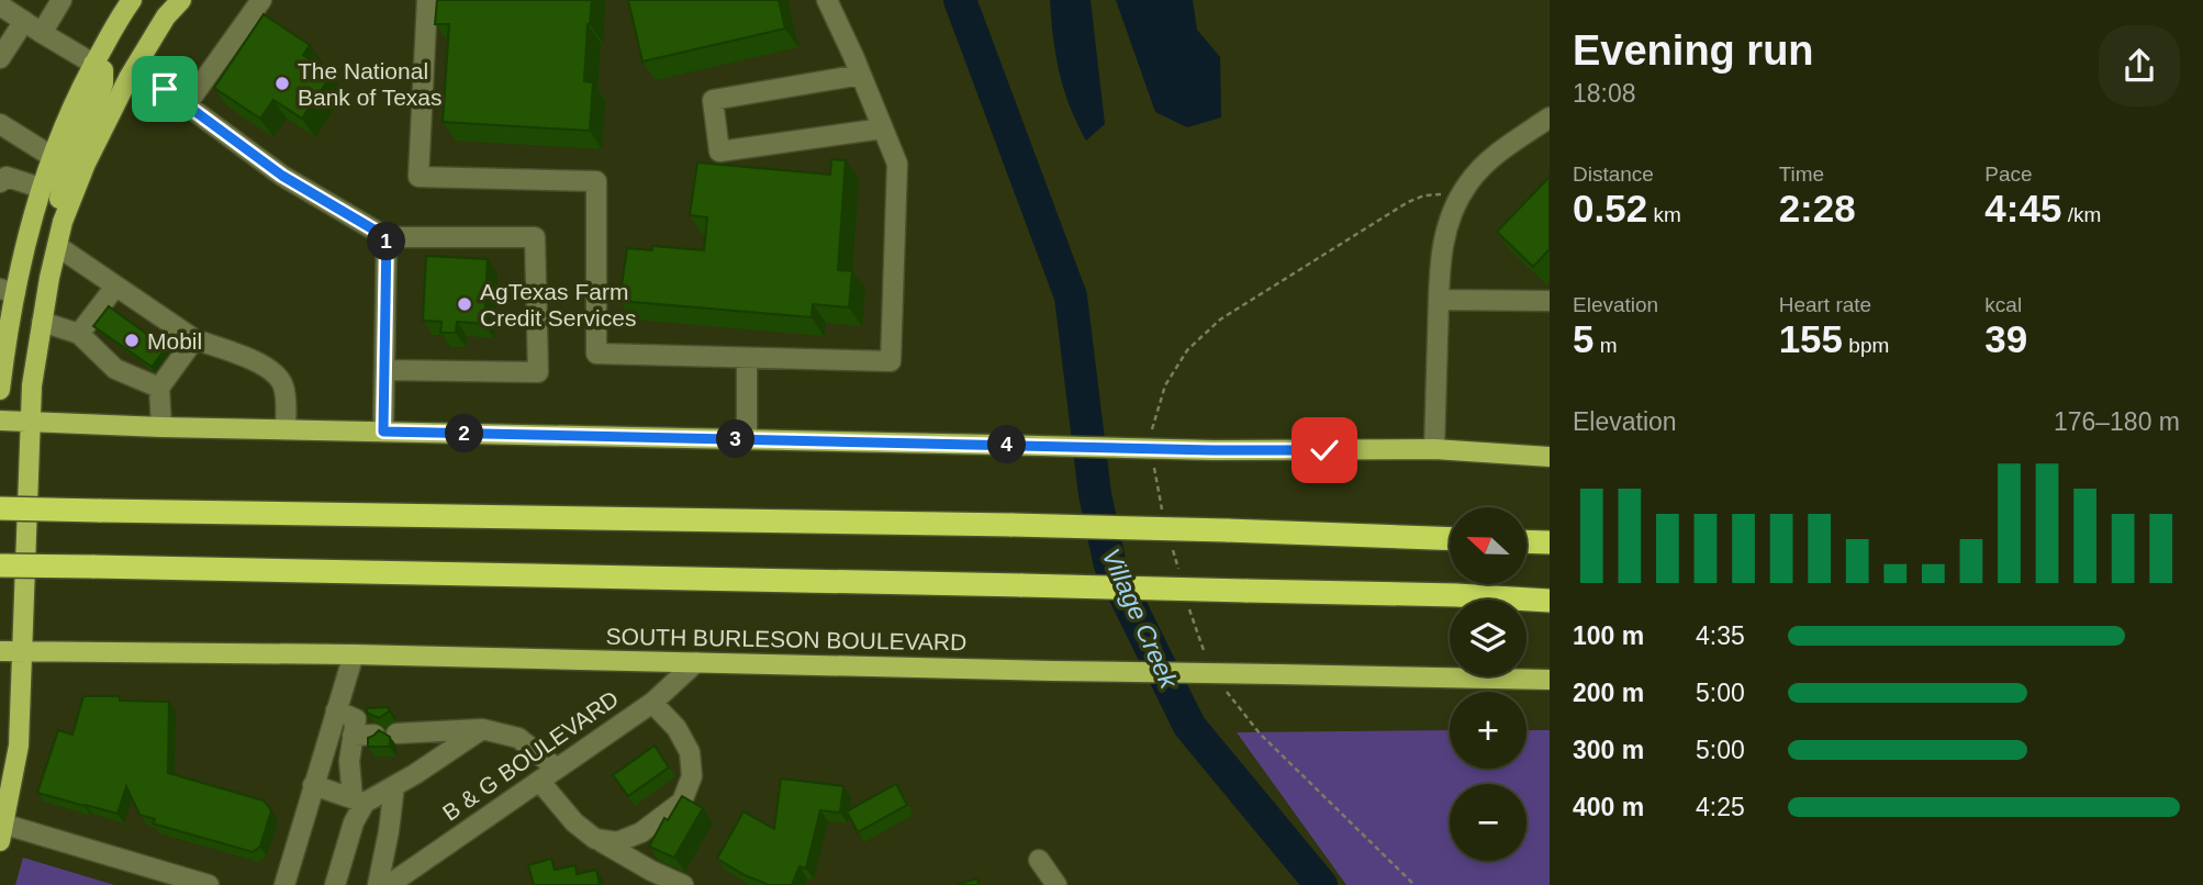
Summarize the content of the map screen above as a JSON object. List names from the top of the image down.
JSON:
{
  "streets": {
    "main road": ["SOUTH BURLESON BOULEVARD"],
    "street": ["B & G BOULEVARD"]
  },
  "crossings": [
    ["SOUTH BURLESON BOULEVARD", "B & G BOULEVARD"]
  ],
  "water": ["Village Creek"],
  "places": ["The National Bank of Texas", "AgTexas Farm Credit Services", "Mobil"],
  "north": "left",
  "page": {
    "heading": ["Evening run", "18:08"],
    "stats": [
      ["Distance", "0.52 km"],
      ["Time", "2:28"],
      ["Pace", "4:45 /km"],
      ["Elevation", "5 m"],
      ["Heart rate", "155 bpm"],
      ["kcal", "39"]
    ],
    "pins": [
      "1",
      "2",
      "3",
      "4"
    ],
    "chart": ["Elevation", "176–180 m"],
    "map_buttons": ["+", "−"],
    "list": [
      {
        "name": "100 m",
        "note": "4:35"
      },
      {
        "name": "200 m",
        "note": "5:00"
      },
      {
        "name": "300 m",
        "note": "5:00"
      },
      {
        "name": "400 m",
        "note": "4:25"
      }
    ]
  }
}
